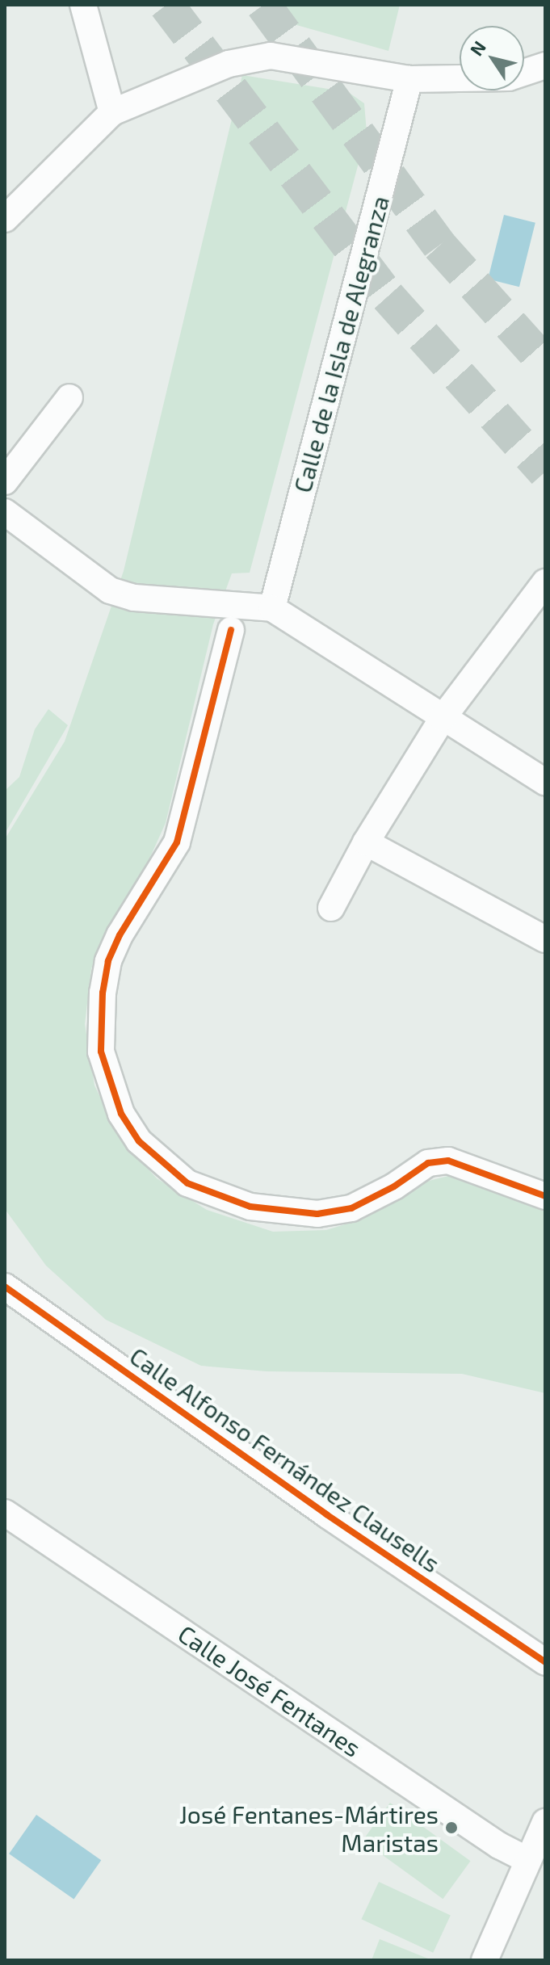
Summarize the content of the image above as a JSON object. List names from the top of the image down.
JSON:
{
  "streets": {
    "street": ["Calle de la Isla de Alegranza", "Calle Alfonso Fernández Clausells", "Calle José Fentanes"]
  },
  "places": ["José Fentanes-Mártires Maristas"],
  "north": "top left"
}
